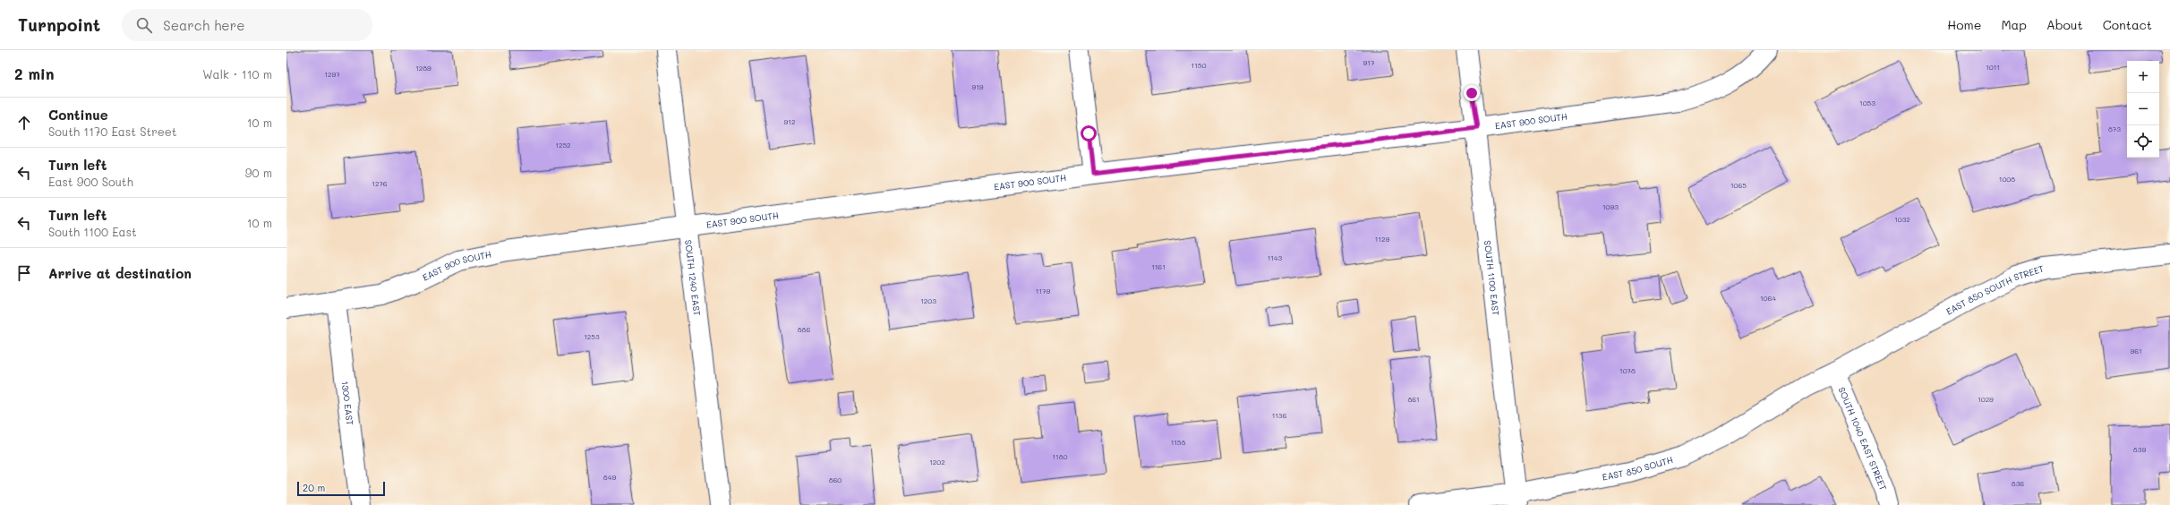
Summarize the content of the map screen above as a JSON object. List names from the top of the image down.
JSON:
{
  "streets": {
    "street": [
      "EAST 900 SOUTH",
      "SOUTH 1240 EAST",
      "SOUTH 1100 EAST",
      "EAST 850 SOUTH STREET",
      "1300 EAST",
      "SOUTH 1040 EAST STREET",
      "EAST 850 SOUTH"
    ]
  },
  "crossings": [
    ["EAST 900 SOUTH", "SOUTH 1240 EAST"],
    ["EAST 900 SOUTH", "SOUTH 1100 EAST"],
    ["EAST 900 SOUTH", "1300 EAST"],
    ["SOUTH 1100 EAST", "EAST 850 SOUTH"],
    ["EAST 850 SOUTH STREET", "SOUTH 1040 EAST STREET"],
    ["EAST 850 SOUTH STREET", "EAST 850 SOUTH"],
    ["SOUTH 1040 EAST STREET", "EAST 850 SOUTH"]
  ],
  "house_numbers": [
    "917",
    "1150",
    "1011",
    "1289",
    "1297",
    "919",
    "1053",
    "912",
    "873",
    "1252",
    "1008",
    "1276",
    "1065",
    "1093",
    "1032",
    "1129",
    "1143",
    "1161",
    "1179",
    "1064",
    "1203",
    "886",
    "1253",
    "961",
    "1078",
    "861",
    "1029",
    "1136",
    "1158",
    "839",
    "1180",
    "1202",
    "849",
    "860",
    "836"
  ],
  "scale_bar": "20 m",
  "page": {
    "header": "Turnpoint",
    "search": "Search here",
    "nav": [
      "Home",
      "Map",
      "About",
      "Contact"
    ],
    "heading": ["2 min", "Walk · 110 m"],
    "map_buttons": ["+", "−"],
    "list": [
      ["Continue", "South 1170 East Street", "10 m"],
      ["Turn left", "East 900 South", "90 m"],
      ["Turn left", "South 1100 East", "10 m"],
      "Arrive at destination"
    ],
    "scale": "20 m"
  }
}
